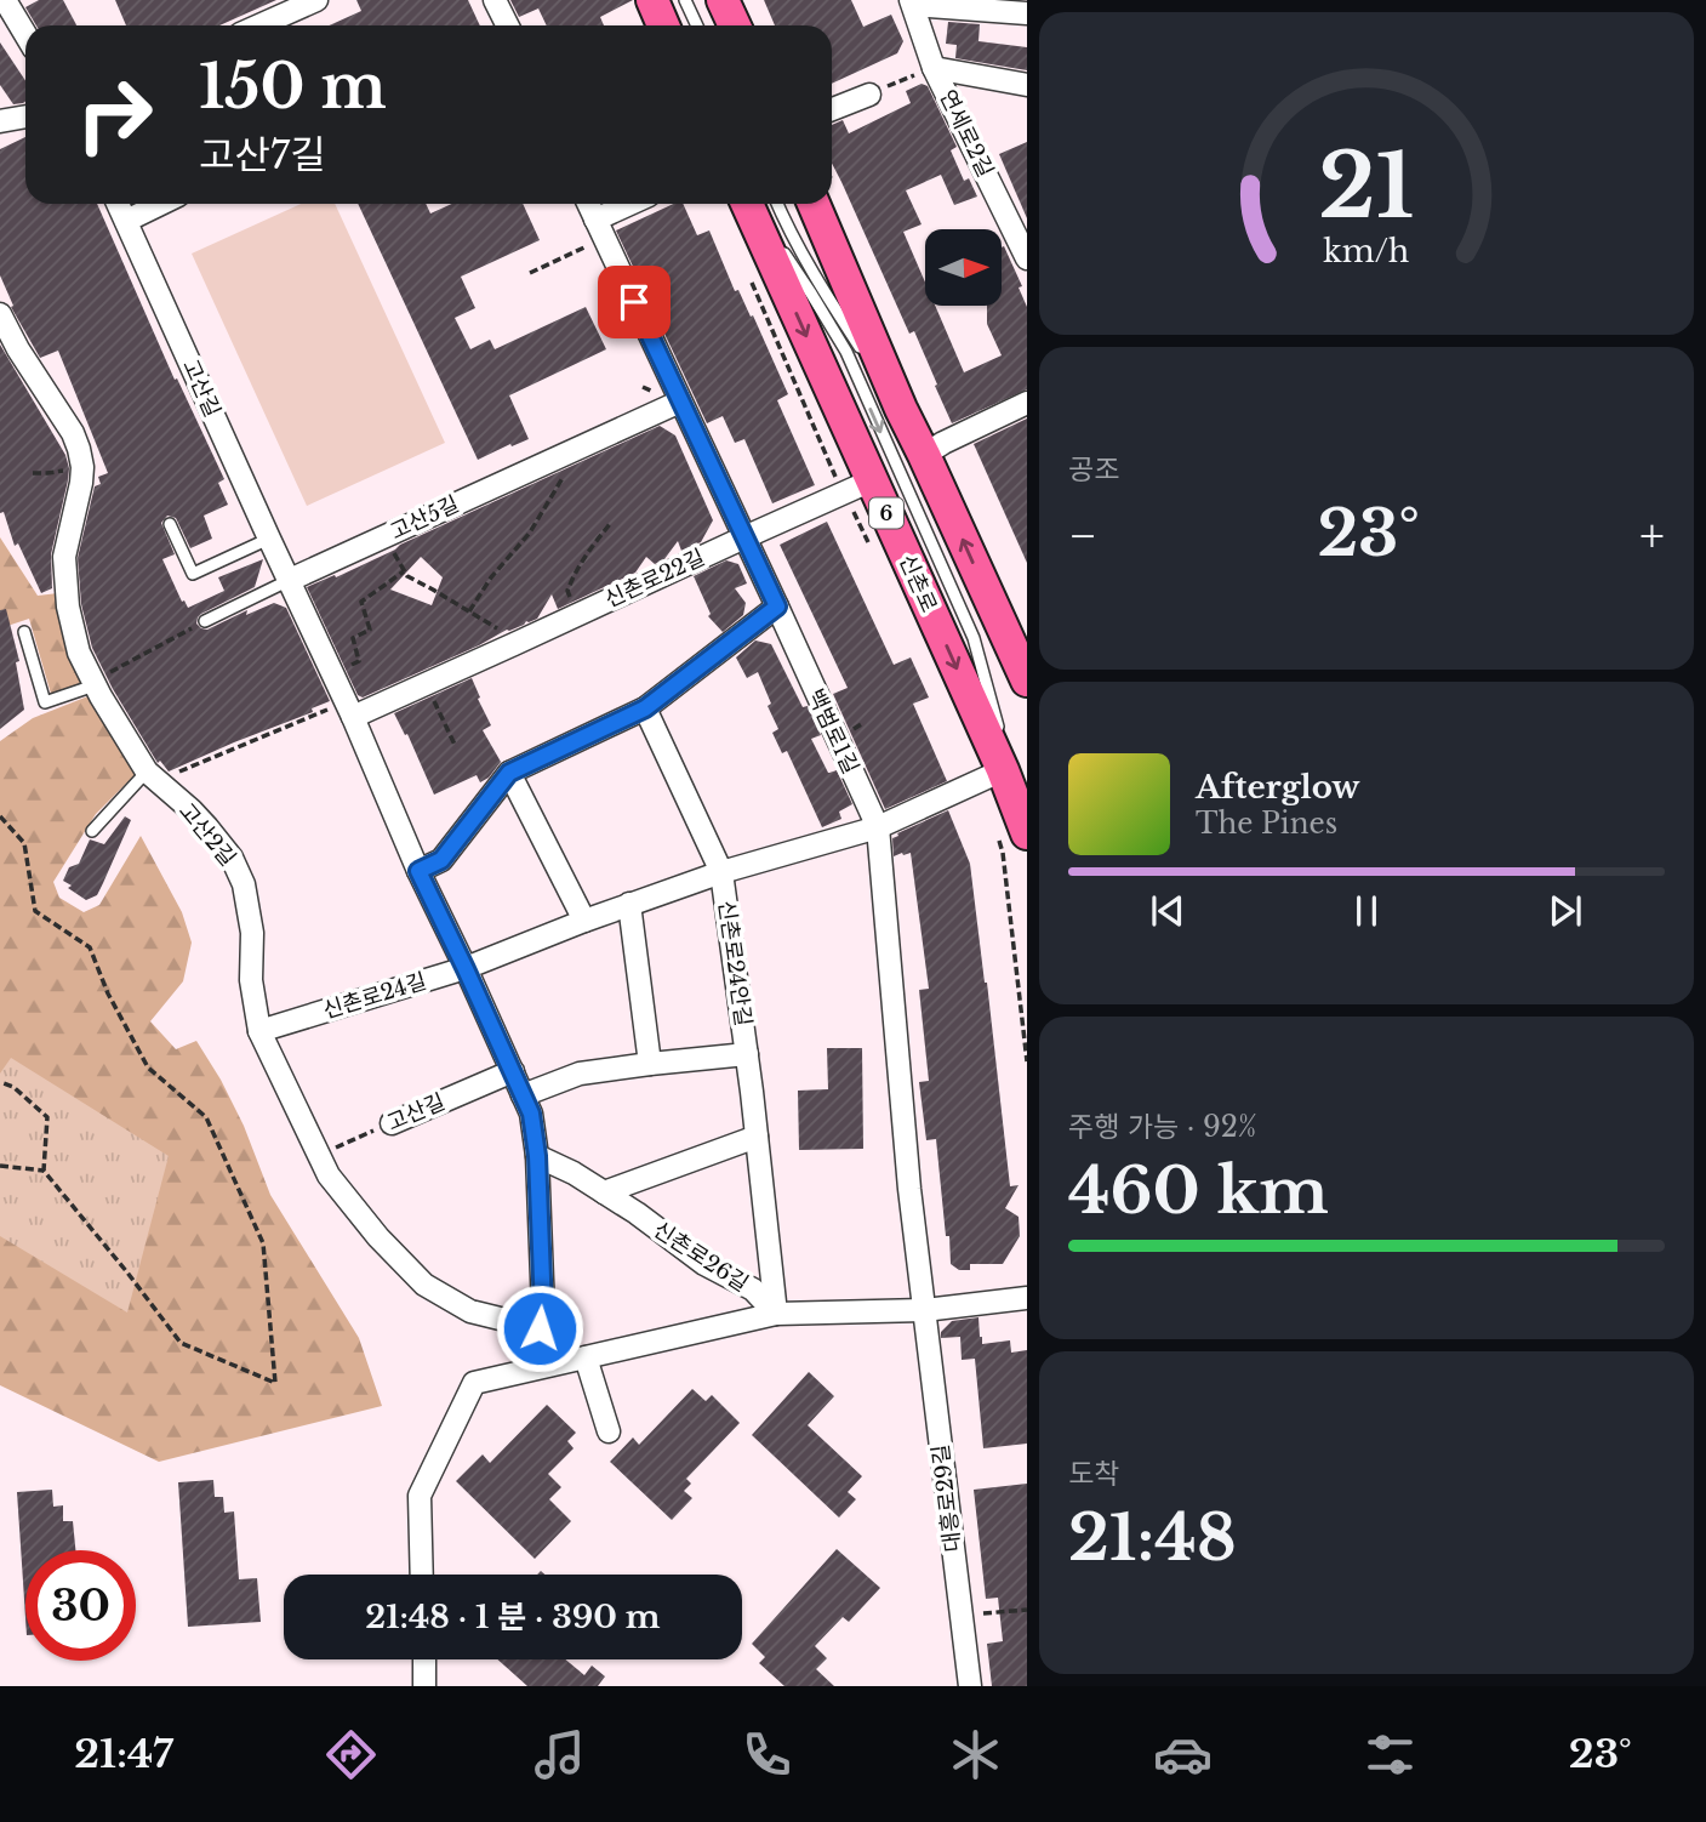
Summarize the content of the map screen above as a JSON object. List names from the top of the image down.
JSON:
{
  "streets": {
    "main road": ["6", "신촌로"],
    "street": [
      "연세로2길",
      "고산길",
      "고산5길",
      "신촌로22길",
      "백범로1길",
      "고산2길",
      "신촌로24안길",
      "신촌로24길",
      "신촌로26길",
      "대흥로29길"
    ]
  },
  "crossings": [
    ["고산길", "고산5길"],
    ["고산길", "신촌로22길"],
    ["고산길", "고산2길"],
    ["고산길", "신촌로24안길"],
    ["고산길", "신촌로24길"],
    ["고산길", "신촌로26길"],
    ["고산5길", "백범로1길"],
    ["신촌로22길", "신촌로"],
    ["신촌로22길", "백범로1길"],
    ["신촌로", "신촌로24길"],
    ["백범로1길", "신촌로24길"],
    ["백범로1길", "대흥로29길"],
    ["고산2길", "신촌로24길"],
    ["신촌로24안길", "신촌로24길"],
    ["신촌로24안길", "신촌로26길"]
  ],
  "north": "right",
  "page": {
    "turn": ["150 m", "고산7길"],
    "tile": [
      "공조",
      ["주행 가능 · 92%", "460 km"],
      ["도착", "21:48"]
    ],
    "heat": ["−", "23°", "+"],
    "song": ["Afterglow", "The Pines"],
    "limit": "30",
    "trip": "21:48 · 1 분 · 390 m",
    "tabs": ["21:47", "23°"],
    "gauge": ["21", "km/h"]
  }
}
